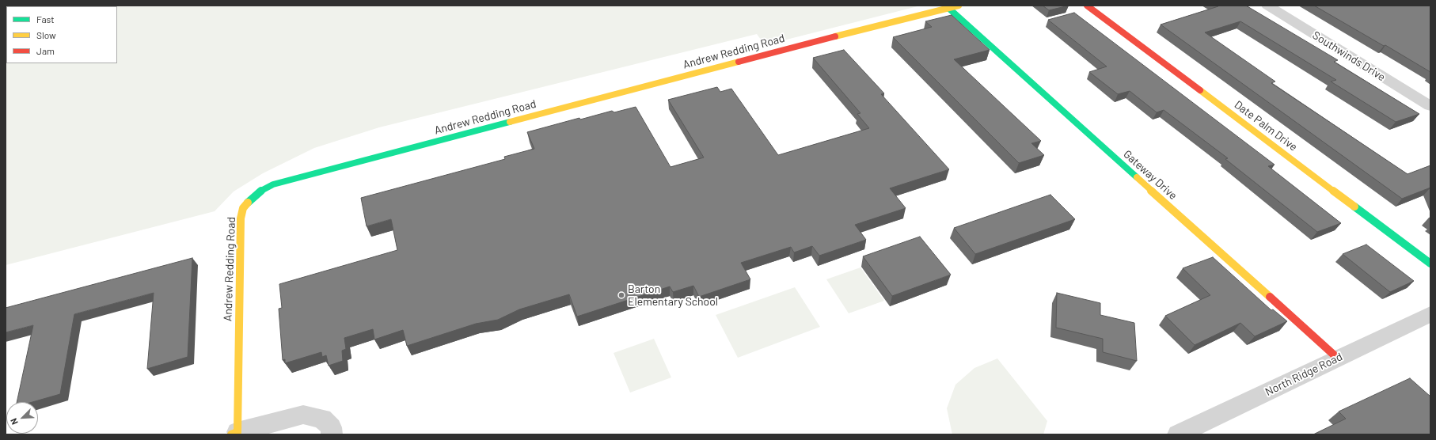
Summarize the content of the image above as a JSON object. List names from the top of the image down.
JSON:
{
  "streets": {
    "street": [
      "Andrew Redding Road",
      "Southwinds Drive",
      "Date Palm Drive",
      "Gateway Drive",
      "North Ridge Road"
    ]
  },
  "crossings": [
    ["Andrew Redding Road", "Gateway Drive"],
    ["Gateway Drive", "North Ridge Road"]
  ],
  "places": ["Barton Elementary School"],
  "legend": ["Fast", "Slow", "Jam"],
  "north": "bottom left"
}
